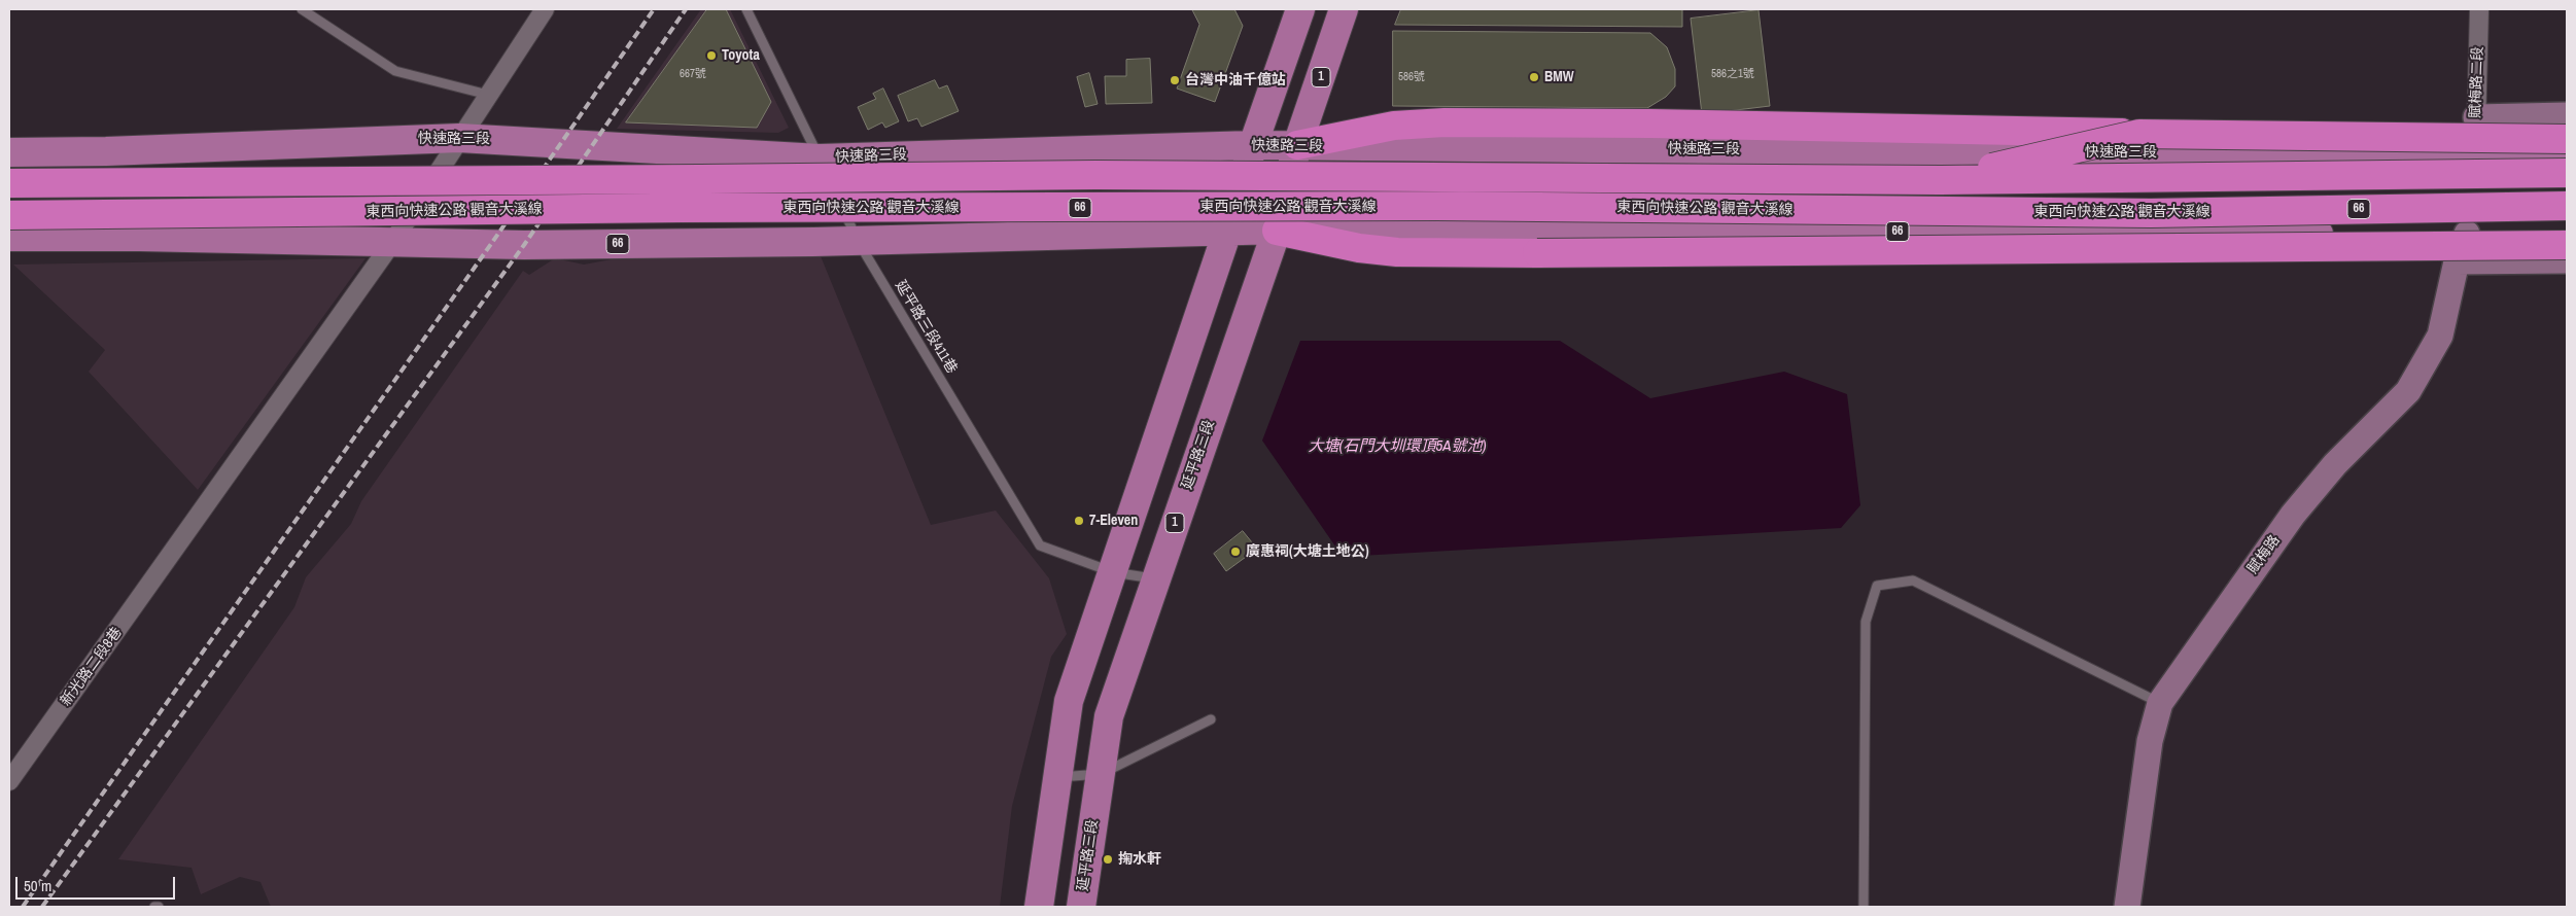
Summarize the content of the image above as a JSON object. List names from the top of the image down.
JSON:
{
  "streets": {
    "highway": ["東西向快速公路 觀音大溪線", "66"],
    "main road": ["1", "快速路三段", "延平路三段"],
    "street": ["賦梅路二段", "賦梅路", "新光路二段8巷"],
    "lane": ["延平路三段411巷"]
  },
  "crossings": [
    ["賦梅路二段", "快速路三段"],
    ["快速路三段", "延平路三段411巷"],
    ["快速路三段", "延平路三段"],
    ["快速路三段", "新光路二段8巷"],
    ["66", "延平路三段411巷"],
    ["66", "延平路三段"],
    ["66", "賦梅路"],
    ["66", "新光路二段8巷"],
    ["延平路三段411巷", "延平路三段"]
  ],
  "water": ["大塘(石門大圳環頂5A號池)"],
  "places": [
    "Toyota",
    "BMW",
    "台灣中油千億站",
    "7-Eleven",
    "廣惠祠(大塘土地公)",
    "掬水軒"
  ],
  "house_numbers": ["667號", "586之1號", "586號"],
  "scale_bar": "50 m"
}
